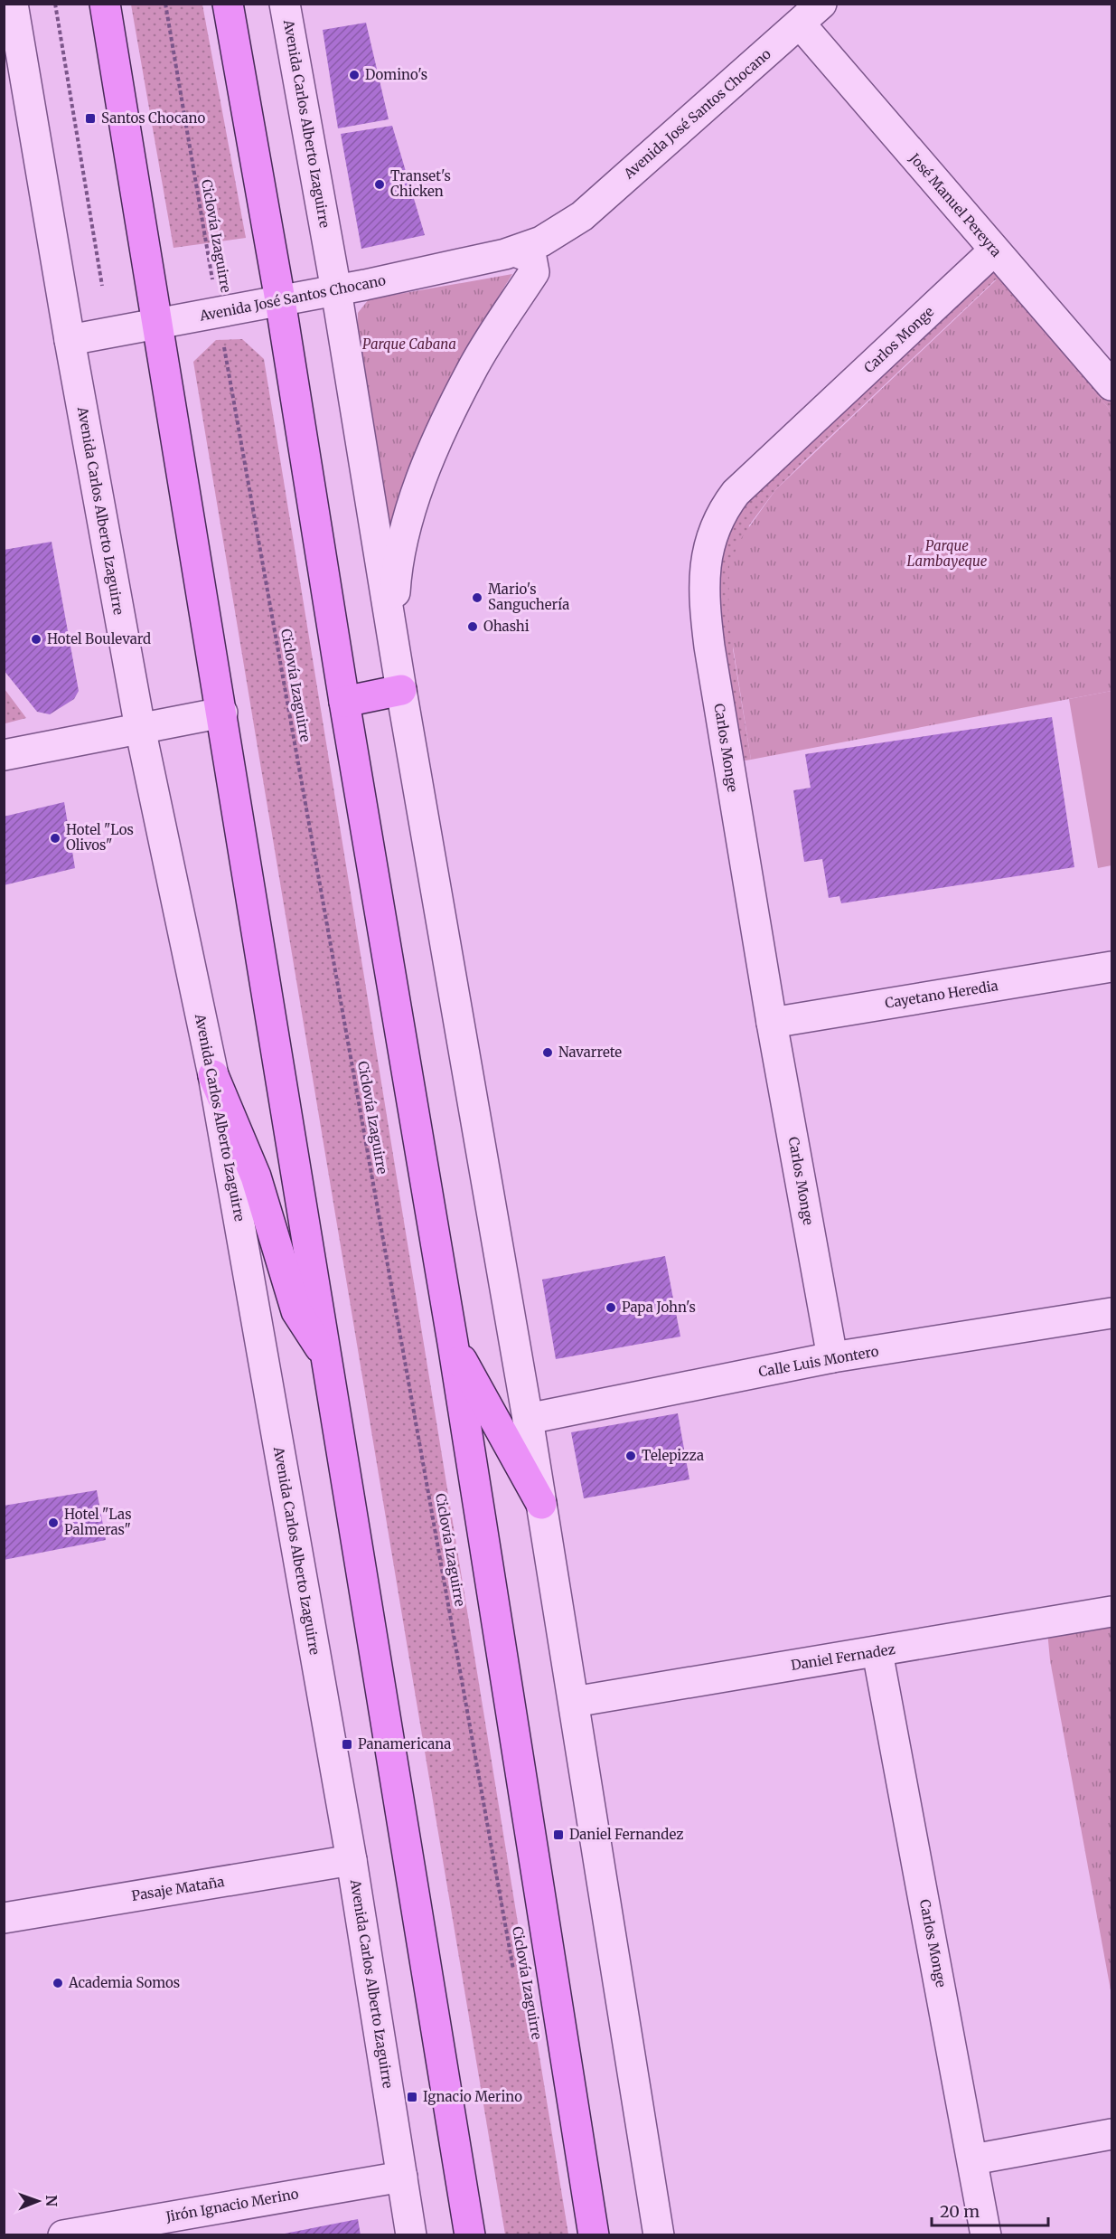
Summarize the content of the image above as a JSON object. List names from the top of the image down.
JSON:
{
  "streets": {
    "street": [
      "Avenida José Santos Chocano",
      "Avenida Carlos Alberto Izaguirre",
      "José Manuel Pereyra",
      "Carlos Monge",
      "Cayetano Heredia",
      "Calle Luis Montero",
      "Daniel Fernadez",
      "Pasaje Mataña",
      "Jirón Ignacio Merino"
    ],
    "path": ["Ciclovía Izaguirre"]
  },
  "crossings": [
    ["Avenida José Santos Chocano", "Avenida Carlos Alberto Izaguirre"],
    ["Avenida José Santos Chocano", "José Manuel Pereyra"],
    ["Avenida José Santos Chocano", "Ciclovía Izaguirre"],
    ["Avenida Carlos Alberto Izaguirre", "Calle Luis Montero"],
    ["Avenida Carlos Alberto Izaguirre", "Daniel Fernadez"],
    ["Avenida Carlos Alberto Izaguirre", "Pasaje Mataña"],
    ["Avenida Carlos Alberto Izaguirre", "Jirón Ignacio Merino"],
    ["José Manuel Pereyra", "Carlos Monge"],
    ["Carlos Monge", "Cayetano Heredia"],
    ["Carlos Monge", "Calle Luis Montero"],
    ["Carlos Monge", "Daniel Fernadez"]
  ],
  "parks": ["Parque Cabana", "Parque Lambayeque"],
  "places": {
    "other": [
      "Domino's",
      "Transet's Chicken",
      "Mario's Sanguchería",
      "Ohashi",
      "Hotel Boulevard",
      "Hotel \"Los Olivos\"",
      "Navarrete",
      "Papa John's",
      "Telepizza",
      "Hotel \"Las Palmeras\"",
      "Academia Somos"
    ],
    "transit": [
      "Santos Chocano",
      "Panamericana",
      "Daniel Fernandez",
      "Ignacio Merino"
    ]
  },
  "scale_bar": "20 m",
  "north": "right"
}
